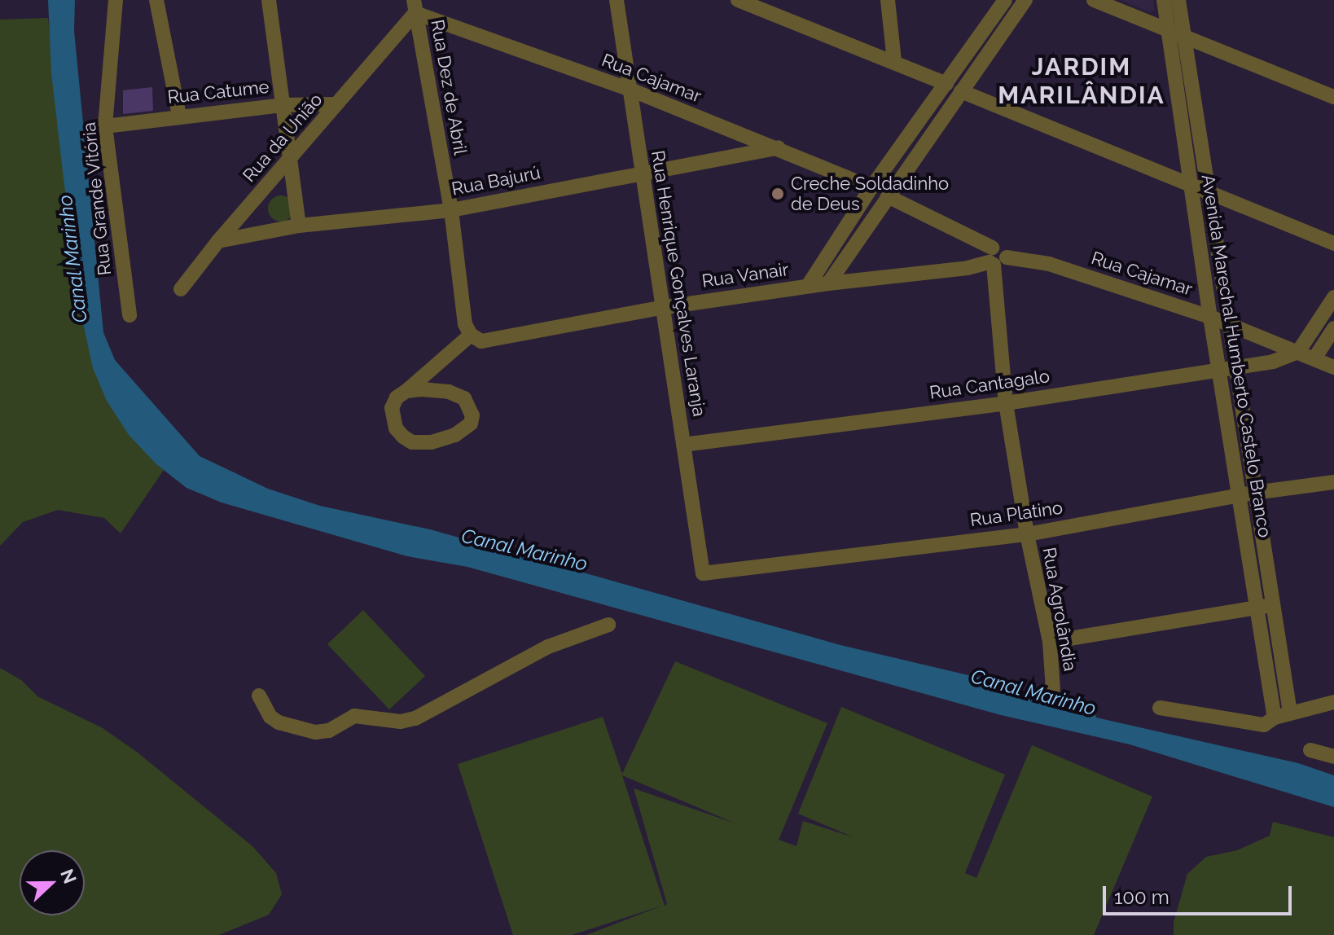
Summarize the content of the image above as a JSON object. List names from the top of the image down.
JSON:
{
  "streets": {
    "street": [
      "Rua Cajamar",
      "Rua Dez de Abril",
      "Rua Catume",
      "Rua da União",
      "Rua Bajurú",
      "Rua Grande Vitória",
      "Rua Vanair",
      "Rua Henrique Gonçalves Laranja",
      "Avenida Marechal Humberto Castelo Branco",
      "Rua Cantagalo",
      "Rua Platino",
      "Rua Agrolândia"
    ]
  },
  "crossings": [
    ["Rua Cajamar", "Rua Dez de Abril"],
    ["Rua Cajamar", "Rua da União"],
    ["Rua Cajamar", "Rua Bajurú"],
    ["Rua Cajamar", "Rua Vanair"],
    ["Rua Cajamar", "Rua Henrique Gonçalves Laranja"],
    ["Rua Cajamar", "Avenida Marechal Humberto Castelo Branco"],
    ["Rua Cajamar", "Rua Cantagalo"],
    ["Rua Cajamar", "Rua Agrolândia"],
    ["Rua Dez de Abril", "Rua da União"],
    ["Rua Dez de Abril", "Rua Bajurú"],
    ["Rua Dez de Abril", "Rua Vanair"],
    ["Rua Catume", "Rua da União"],
    ["Rua Catume", "Rua Grande Vitória"],
    ["Rua da União", "Rua Bajurú"],
    ["Rua Bajurú", "Rua Henrique Gonçalves Laranja"],
    ["Rua Vanair", "Rua Henrique Gonçalves Laranja"],
    ["Rua Vanair", "Rua Agrolândia"],
    ["Rua Henrique Gonçalves Laranja", "Rua Cantagalo"],
    ["Rua Henrique Gonçalves Laranja", "Rua Platino"],
    ["Avenida Marechal Humberto Castelo Branco", "Rua Cantagalo"],
    ["Avenida Marechal Humberto Castelo Branco", "Rua Platino"],
    ["Rua Cantagalo", "Rua Agrolândia"],
    ["Rua Platino", "Rua Agrolândia"]
  ],
  "districts": ["JARDIM MARILÂNDIA"],
  "water": ["Canal Marinho"],
  "places": ["Creche Soldadinho de Deus"],
  "scale_bar": "100 m",
  "north": "right"
}
